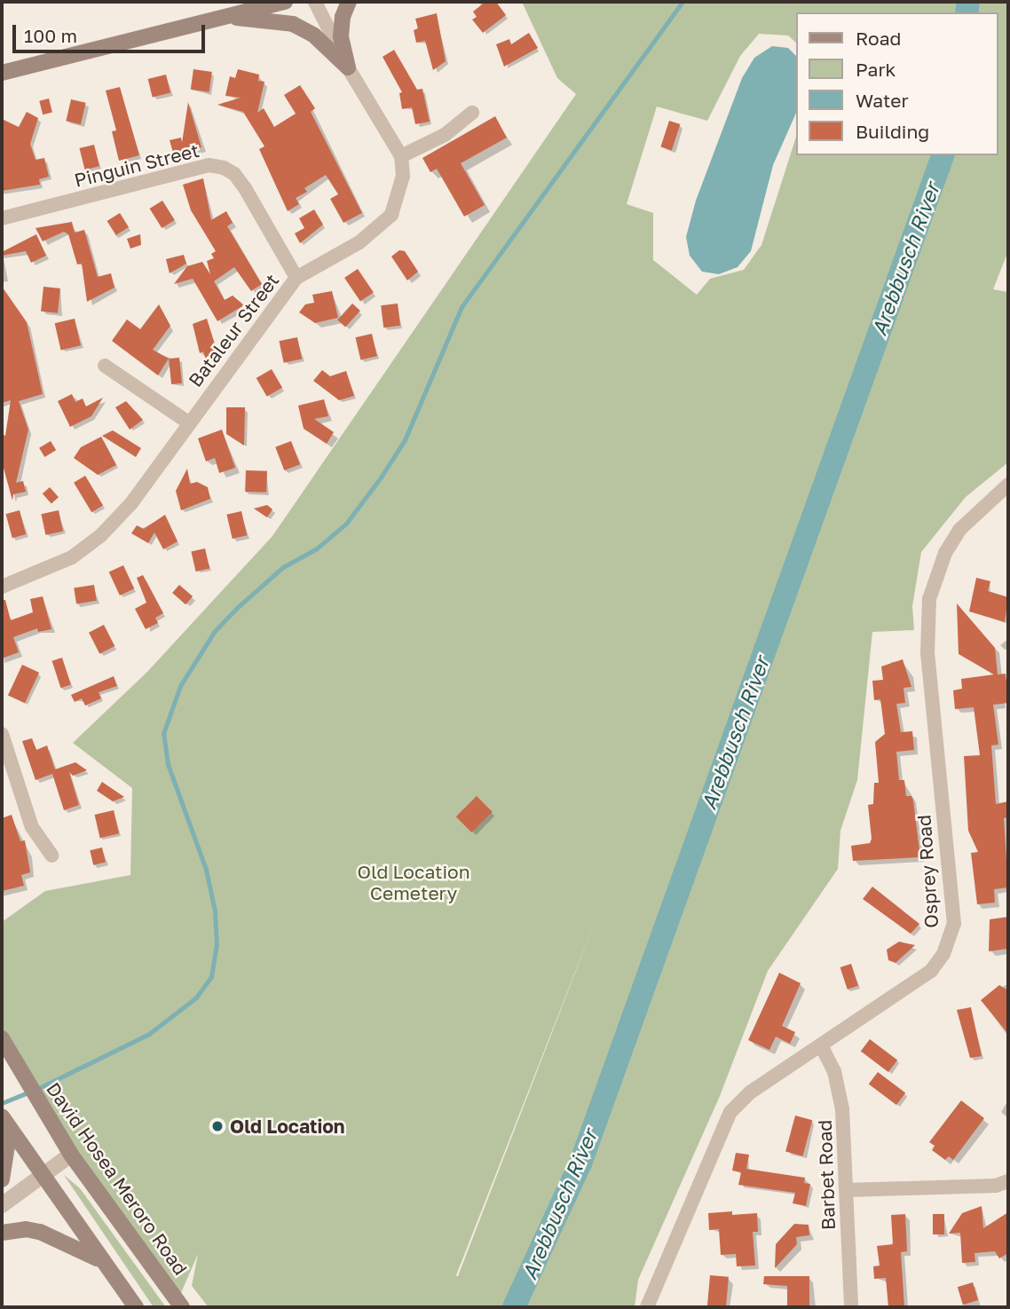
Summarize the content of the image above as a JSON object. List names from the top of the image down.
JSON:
{
  "streets": {
    "main road": ["David Hosea Meroro Road"],
    "street": [
      "Pinguin Street",
      "Bataleur Street",
      "Osprey Road",
      "Barbet Road"
    ]
  },
  "crossings": [
    ["Pinguin Street", "Bataleur Street"],
    ["Osprey Road", "Barbet Road"]
  ],
  "water": ["Arebbusch River"],
  "parks": ["Old Location Cemetery"],
  "places": ["Old Location"],
  "legend": [
    "Road",
    "Park",
    "Water",
    "Building"
  ],
  "scale_bar": "100 m"
}
